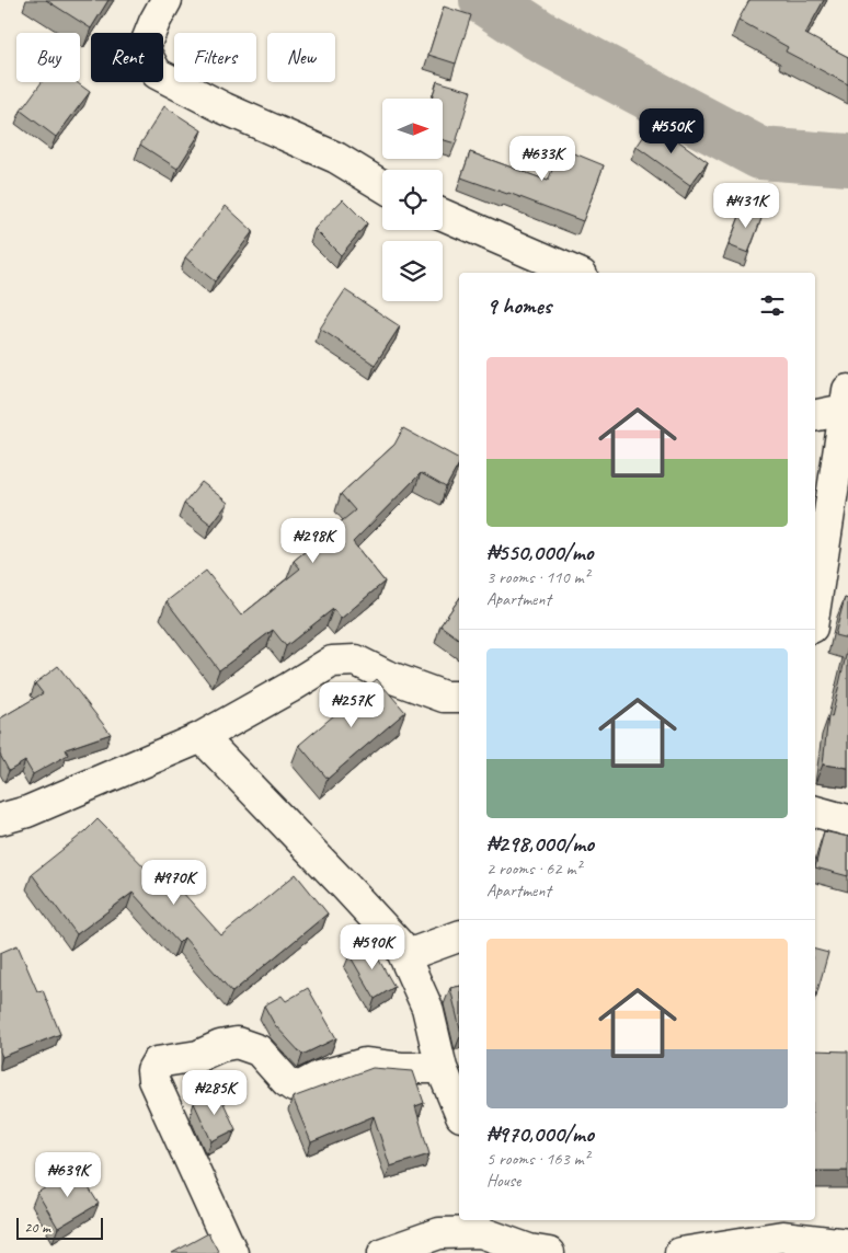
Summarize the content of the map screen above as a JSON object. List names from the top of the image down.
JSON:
{
  "scale_bar": "20 m",
  "north": "right",
  "page": {
    "chip": [
      "Buy",
      "Rent",
      "Filters",
      "New"
    ],
    "price": [
      "₦550K",
      "₦633K",
      "₦431K",
      "₦298K",
      "₦257K",
      "₦970K",
      "₦590K",
      "₦285K",
      "₦639K"
    ],
    "heading": "9 homes",
    "list": [
      {
        "name": "₦550,000/mo",
        "note": "3 rooms · 110 m² · Apartment"
      },
      {
        "name": "₦298,000/mo",
        "note": "2 rooms · 62 m² · Apartment"
      },
      {
        "name": "₦970,000/mo",
        "note": "5 rooms · 163 m² · House"
      }
    ],
    "scale": "20 m"
  }
}
